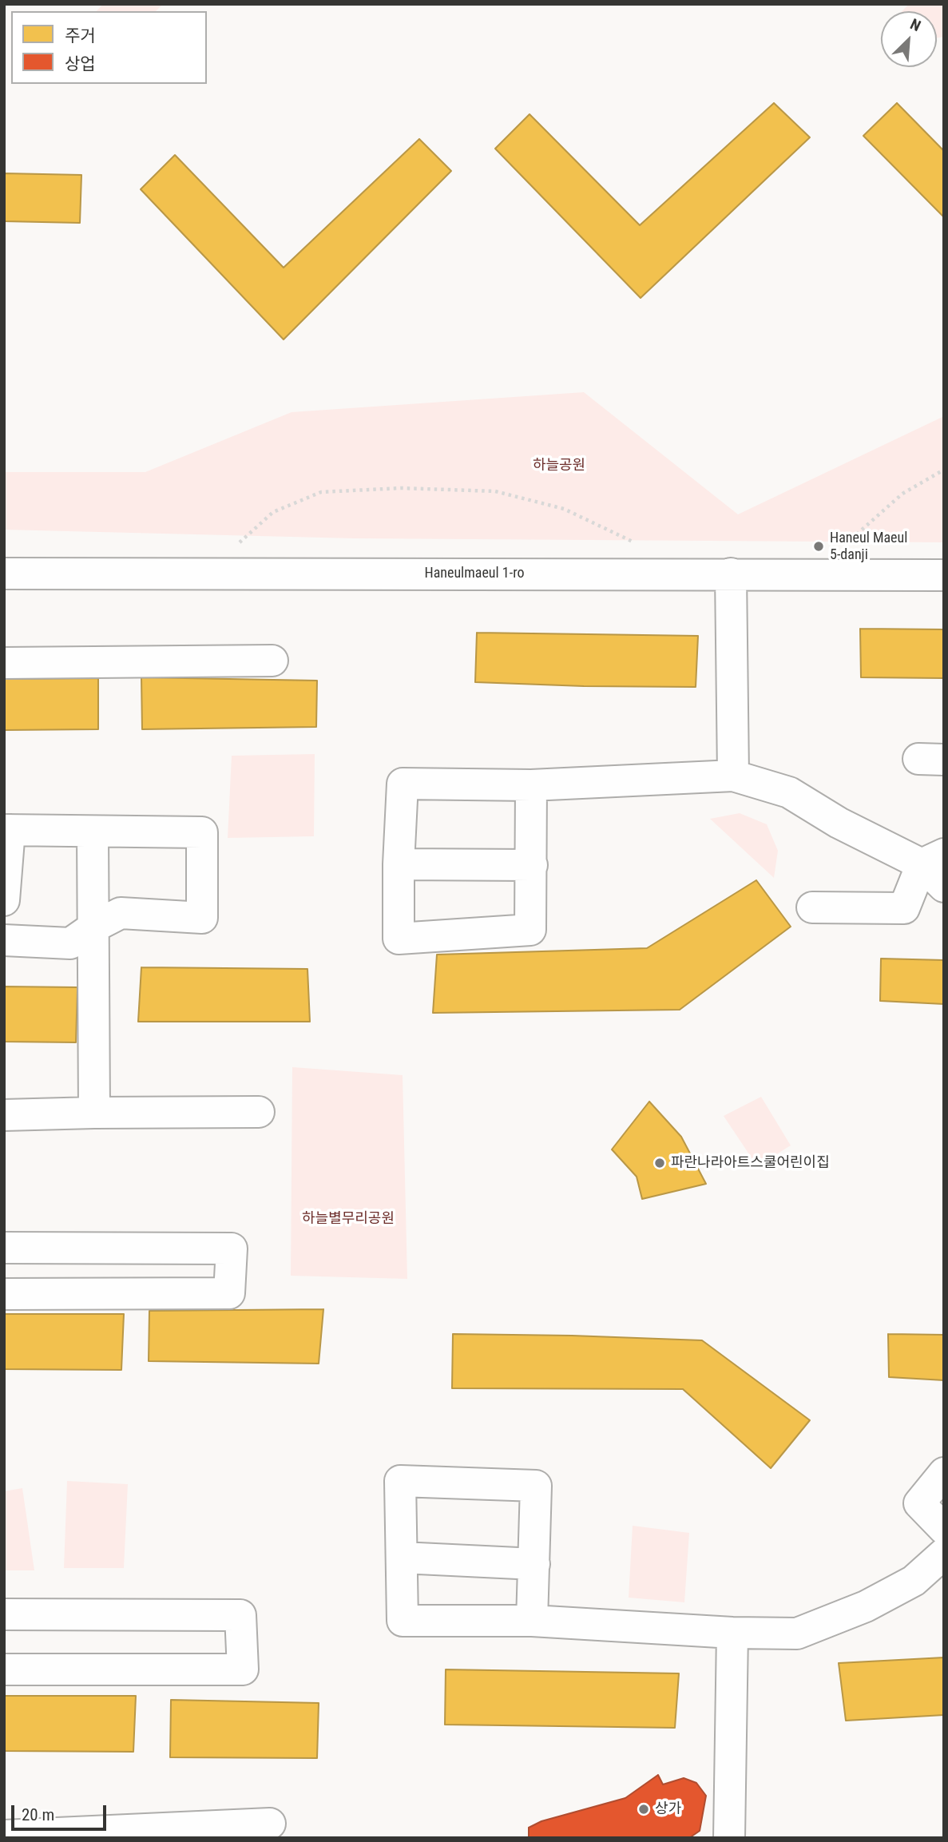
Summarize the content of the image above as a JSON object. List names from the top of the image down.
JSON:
{
  "streets": {
    "street": ["Haneulmaeul 1-ro"]
  },
  "parks": ["하늘공원", "하늘별무리공원"],
  "places": ["Haneul Maeul 5-danji", "파란나라아트스쿨어린이집", "상가"],
  "legend": ["주거", "상업"],
  "scale_bar": "20 m",
  "north": "top right"
}
